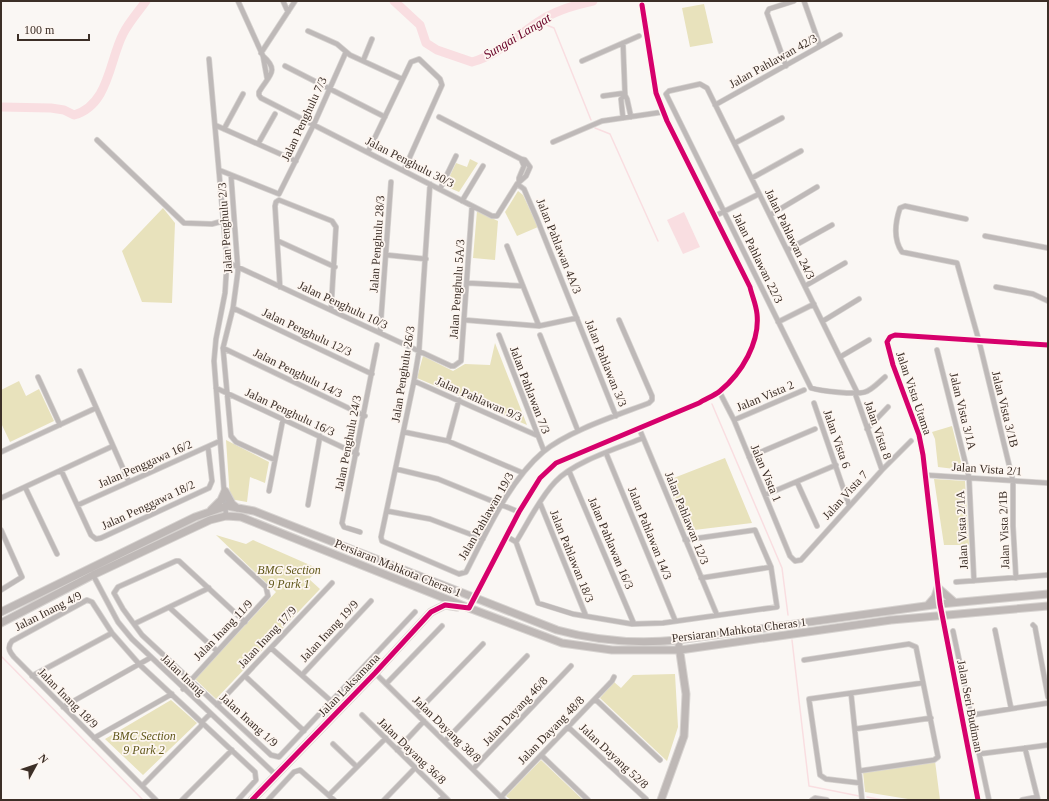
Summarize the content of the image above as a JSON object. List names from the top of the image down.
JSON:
{
  "streets": {
    "main road": ["Persiaran Mahkota Cheras 1", "Jalan Laksamana"],
    "street": [
      "Jalan Pahlawan 42/3",
      "Jalan Penghulu 7/3",
      "Jalan Penghulu 30/3",
      "Jalan Penghulu 2/3",
      "Jalan Pahlawan 24/3",
      "Jalan Penghulu 28/3",
      "Jalan Pahlawan 4A/3",
      "Jalan Pahlawan 22/3",
      "Jalan Penghulu 5A/3",
      "Jalan Penghulu 10/3",
      "Jalan Penghulu 12/3",
      "Jalan Pahlawan 3/3",
      "Jalan Penghulu 14/3",
      "Jalan Penghulu 26/3",
      "Jalan Pahlawan 7/3",
      "Jalan Vista Utama",
      "Jalan Vista 2",
      "Jalan Pahlawan 9/3",
      "Jalan Vista 3/1B",
      "Jalan Vista 3/1A",
      "Jalan Penghulu 16/3",
      "Jalan Vista 8",
      "Jalan Vista 6",
      "Jalan Penghulu 24/3",
      "Jalan Penggawa 16/2",
      "Jalan Vista 2/1",
      "Jalan Vista 1",
      "Jalan Vista 7",
      "Jalan Penggawa 18/2",
      "Jalan Pahlawan 19/3",
      "Jalan Pahlawan 12/3",
      "Jalan Vista 2/1A",
      "Jalan Vista 2/1B",
      "Jalan Pahlawan 14/3",
      "Jalan Pahlawan 16/3",
      "Jalan Pahlawan 18/3",
      "Jalan Inang 4/9",
      "Jalan Inang 11/9",
      "Jalan Inang 19/9",
      "Jalan Inang 17/9",
      "Jalan Inang",
      "Jalan Inang 18/9",
      "Jalan Seri Budiman",
      "Jalan Dayang 46/8",
      "Jalan Inang 1/9",
      "Jalan Dayang 38/8",
      "Jalan Dayang 48/8",
      "Jalan Dayang 36/8",
      "Jalan Dayang 52/8"
    ]
  },
  "crossings": [
    ["Jalan Pahlawan 42/3", "Jalan Pahlawan 24/3"],
    ["Jalan Penghulu 7/3", "Jalan Penghulu 30/3"],
    ["Jalan Penghulu 7/3", "Jalan Penghulu 2/3"],
    ["Jalan Penghulu 30/3", "Jalan Pahlawan 4A/3"],
    ["Jalan Penghulu 30/3", "Jalan Penghulu 5A/3"],
    ["Jalan Penghulu 30/3", "Jalan Penghulu 26/3"],
    ["Jalan Penghulu 2/3", "Jalan Penghulu 10/3"],
    ["Jalan Penghulu 2/3", "Jalan Penghulu 12/3"],
    ["Jalan Penghulu 2/3", "Jalan Penghulu 14/3"],
    ["Jalan Penghulu 2/3", "Jalan Penghulu 16/3"],
    ["Jalan Pahlawan 24/3", "Jalan Pahlawan 22/3"],
    ["Jalan Pahlawan 24/3", "Jalan Vista 8"],
    ["Jalan Penghulu 28/3", "Jalan Penghulu 10/3"],
    ["Jalan Pahlawan 4A/3", "Jalan Pahlawan 3/3"],
    ["Jalan Pahlawan 22/3", "Jalan Vista 8"],
    ["Jalan Penghulu 5A/3", "Jalan Penghulu 10/3"],
    ["Jalan Penghulu 10/3", "Jalan Penghulu 26/3"],
    ["Jalan Penghulu 12/3", "Jalan Penghulu 24/3"],
    ["Jalan Pahlawan 3/3", "Jalan Pahlawan 19/3"],
    ["Jalan Penghulu 14/3", "Jalan Penghulu 24/3"],
    ["Jalan Penghulu 26/3", "Jalan Pahlawan 9/3"],
    ["Jalan Penghulu 26/3", "Jalan Pahlawan 19/3"],
    ["Jalan Pahlawan 7/3", "Jalan Pahlawan 9/3"],
    ["Jalan Pahlawan 7/3", "Jalan Pahlawan 19/3"],
    ["Jalan Vista Utama", "Jalan Vista 3/1B"],
    ["Jalan Vista Utama", "Jalan Vista 2/1"],
    ["Jalan Vista Utama", "Persiaran Mahkota Cheras 1"],
    ["Jalan Vista Utama", "Jalan Seri Budiman"],
    ["Jalan Vista 2", "Jalan Vista 1"],
    ["Jalan Vista 3/1B", "Jalan Vista 2/1"],
    ["Jalan Vista 3/1B", "Jalan Vista 2/1B"],
    ["Jalan Vista 3/1A", "Jalan Vista 2/1"],
    ["Jalan Vista 3/1A", "Jalan Vista 2/1A"],
    ["Jalan Penghulu 16/3", "Jalan Penghulu 24/3"],
    ["Jalan Vista 8", "Jalan Vista 7"],
    ["Jalan Vista 6", "Jalan Vista 7"],
    ["Jalan Penggawa 16/2", "Jalan Penggawa 18/2"],
    ["Jalan Vista 2/1", "Jalan Vista 2/1A"],
    ["Jalan Vista 2/1", "Jalan Vista 2/1B"],
    ["Jalan Vista 1", "Jalan Vista 7"],
    ["Persiaran Mahkota Cheras 1", "Jalan Inang"],
    ["Persiaran Mahkota Cheras 1", "Jalan Laksamana"],
    ["Persiaran Mahkota Cheras 1", "Jalan Seri Budiman"],
    ["Jalan Inang 4/9", "Jalan Inang 18/9"],
    ["Jalan Inang 11/9", "Jalan Inang"],
    ["Jalan Inang 11/9", "Jalan Inang 1/9"],
    ["Jalan Inang 17/9", "Jalan Inang 1/9"],
    ["Jalan Inang", "Jalan Laksamana"],
    ["Jalan Laksamana", "Jalan Dayang 38/8"],
    ["Jalan Dayang 46/8", "Jalan Dayang 38/8"],
    ["Jalan Dayang 38/8", "Jalan Dayang 48/8"],
    ["Jalan Dayang 48/8", "Jalan Dayang 52/8"]
  ],
  "water": ["Sungai Langat"],
  "parks": ["BMC Section 9 Park 1", "BMC Section 9 Park 2"],
  "scale_bar": "100 m",
  "north": "top right"
}
